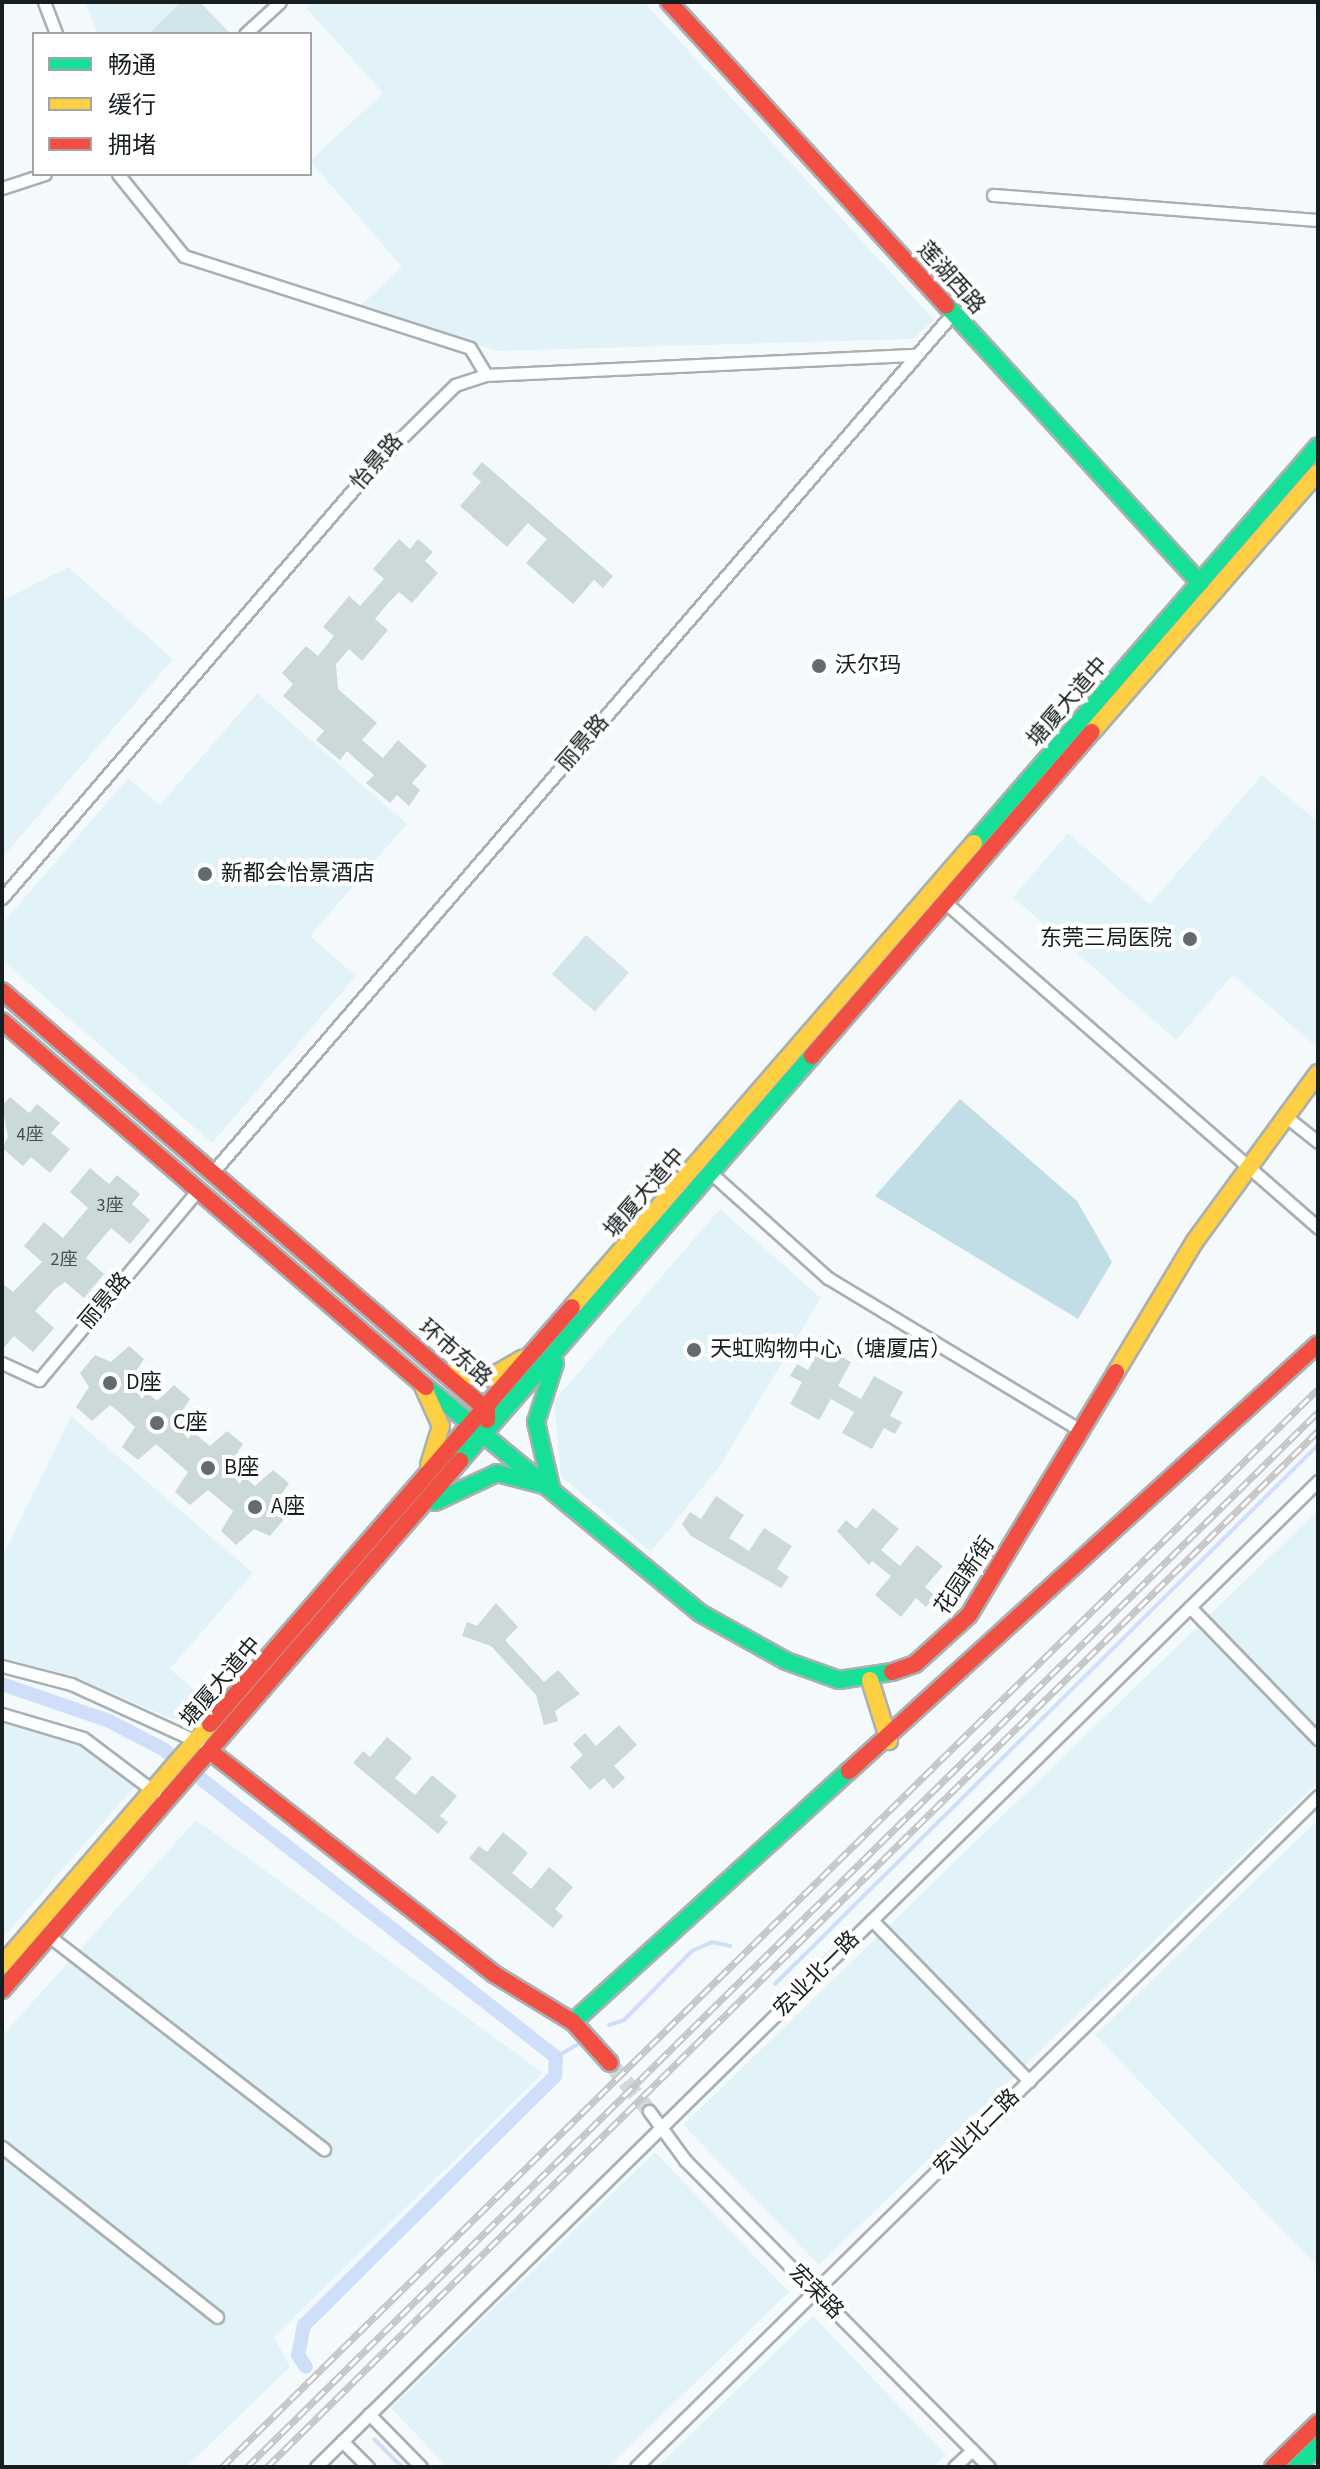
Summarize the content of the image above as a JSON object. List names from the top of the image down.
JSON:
{
  "streets": {
    "main road": [
      "莲湖西路",
      "塘厦大道中",
      "环市东路",
      "花园新街"
    ],
    "street": [
      "怡景路",
      "丽景路",
      "宏业北一路",
      "宏业北二路",
      "宏荣路"
    ]
  },
  "crossings": [
    ["莲湖西路", "塘厦大道中"],
    ["莲湖西路", "丽景路"],
    ["怡景路", "丽景路"],
    ["塘厦大道中", "环市东路"],
    ["塘厦大道中", "花园新街"],
    ["丽景路", "环市东路"],
    ["环市东路", "花园新街"],
    ["宏业北一路", "宏荣路"],
    ["宏业北二路", "宏荣路"]
  ],
  "places": [
    "沃尔玛",
    "新都会怡景酒店",
    "东莞三局医院",
    "天虹购物中心（塘厦店）",
    "D座",
    "C座",
    "B座",
    "A座"
  ],
  "house_numbers": ["4座", "3座", "2座"],
  "legend": ["畅通", "缓行", "拥堵"]
}
